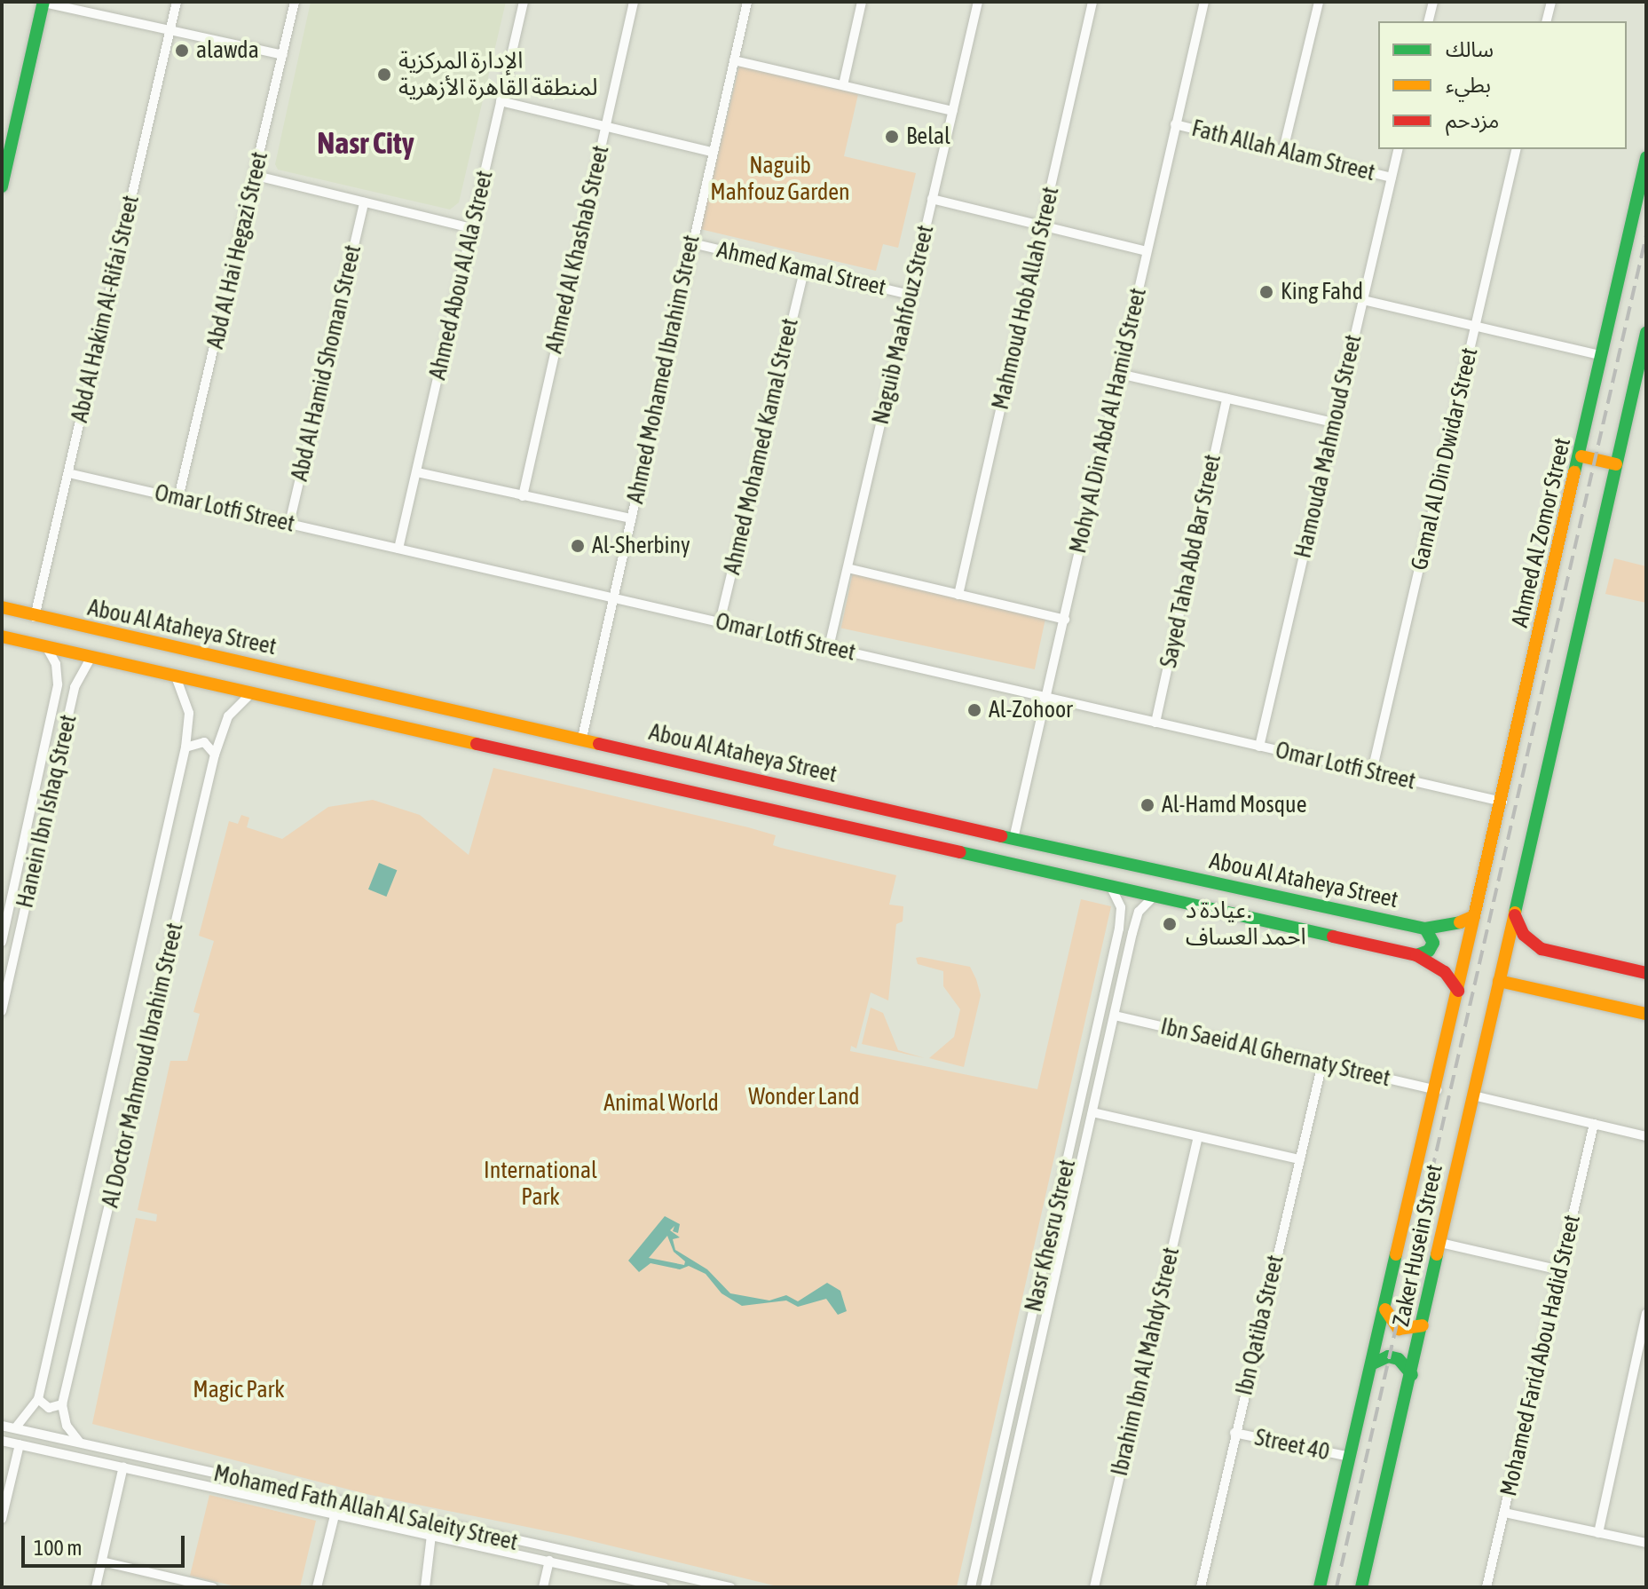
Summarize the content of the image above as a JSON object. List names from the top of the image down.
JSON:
{
  "streets": {
    "main road": ["Ahmed Al Zomor Street", "Abou Al Ataheya Street", "Zaker Husein Street"],
    "street": [
      "Fath Allah Alam Street",
      "Ahmed Al Khashab Street",
      "Abd Al Hai Hegazi Street",
      "Ahmed Kamal Street",
      "Ahmed Abou Al Ala Street",
      "Mahmoud Hob Allah Street",
      "Abd Al Hakim Al-Rifai Street",
      "Naguib Maahfouz Street",
      "Abd Al Hamid Shoman Street",
      "Ahmed Mohamed Ibrahim Street",
      "Mohy Al Din Abd Al Hamid Street",
      "Ahmed Mohamed Kamal Street",
      "Hamouda Mahmoud Street",
      "Gamal Al Din Dwidar Street",
      "Omar Lotfi Street",
      "Sayed Taha Abd Bar Street",
      "Hanein Ibn Ishaq Street",
      "Ibn Saeid Al Ghernaty Street",
      "Al Doctor Mahmoud Ibrahim Street",
      "Nasr Khesru Street",
      "Ibn Qatiba Street",
      "Mohamed Farid Abou Hadid Street",
      "Ibrahim Ibn Al Mahdy Street",
      "Street 40",
      "Mohamed Fath Allah Al Saleity Street"
    ]
  },
  "crossings": [
    ["Fath Allah Alam Street", "Mohy Al Din Abd Al Hamid Street"],
    ["Fath Allah Alam Street", "Hamouda Mahmoud Street"],
    ["Abd Al Hai Hegazi Street", "Omar Lotfi Street"],
    ["Ahmed Kamal Street", "Naguib Maahfouz Street"],
    ["Ahmed Kamal Street", "Ahmed Mohamed Ibrahim Street"],
    ["Ahmed Kamal Street", "Ahmed Mohamed Kamal Street"],
    ["Ahmed Abou Al Ala Street", "Omar Lotfi Street"],
    ["Abd Al Hakim Al-Rifai Street", "Omar Lotfi Street"],
    ["Abd Al Hakim Al-Rifai Street", "Abou Al Ataheya Street"],
    ["Naguib Maahfouz Street", "Omar Lotfi Street"],
    ["Abd Al Hamid Shoman Street", "Omar Lotfi Street"],
    ["Ahmed Mohamed Ibrahim Street", "Omar Lotfi Street"],
    ["Ahmed Mohamed Ibrahim Street", "Abou Al Ataheya Street"],
    ["Mohy Al Din Abd Al Hamid Street", "Omar Lotfi Street"],
    ["Mohy Al Din Abd Al Hamid Street", "Abou Al Ataheya Street"],
    ["Ahmed Mohamed Kamal Street", "Omar Lotfi Street"],
    ["Hamouda Mahmoud Street", "Omar Lotfi Street"],
    ["Gamal Al Din Dwidar Street", "Omar Lotfi Street"],
    ["Omar Lotfi Street", "Ahmed Al Zomor Street"],
    ["Omar Lotfi Street", "Sayed Taha Abd Bar Street"],
    ["Ahmed Al Zomor Street", "Abou Al Ataheya Street"],
    ["Ahmed Al Zomor Street", "Zaker Husein Street"],
    ["Abou Al Ataheya Street", "Hanein Ibn Ishaq Street"],
    ["Abou Al Ataheya Street", "Al Doctor Mahmoud Ibrahim Street"],
    ["Abou Al Ataheya Street", "Nasr Khesru Street"],
    ["Abou Al Ataheya Street", "Zaker Husein Street"],
    ["Ibn Saeid Al Ghernaty Street", "Nasr Khesru Street"],
    ["Ibn Saeid Al Ghernaty Street", "Zaker Husein Street"],
    ["Ibn Saeid Al Ghernaty Street", "Ibn Qatiba Street"],
    ["Al Doctor Mahmoud Ibrahim Street", "Mohamed Fath Allah Al Saleity Street"],
    ["Zaker Husein Street", "Street 40"],
    ["Ibn Qatiba Street", "Street 40"]
  ],
  "districts": ["Nasr City"],
  "parks": [
    "Naguib Mahfouz Garden",
    "Wonder Land",
    "Animal World",
    "International Park",
    "Magic Park"
  ],
  "places": [
    "alawda",
    "الإدارة المركزية لمنطقة القاهرة الأزهرية",
    "Belal",
    "King Fahd",
    "Al-Sherbiny",
    "Al-Zohoor",
    "Al-Hamd Mosque",
    "عيادة د. احمد العساف"
  ],
  "legend": ["سالك", "بطيء", "مزدحم"],
  "scale_bar": "100 m"
}
